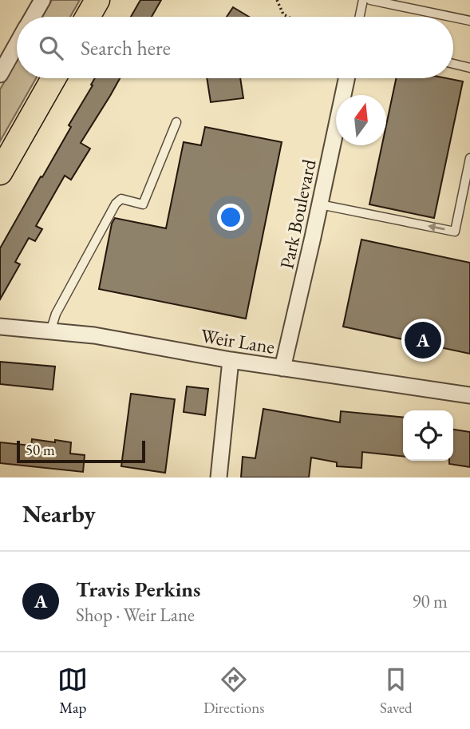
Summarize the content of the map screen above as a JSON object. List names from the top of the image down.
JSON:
{
  "streets": {
    "street": ["Park Boulevard", "Weir Lane"]
  },
  "crossings": [
    ["Park Boulevard", "Weir Lane"]
  ],
  "scale_bar": "50 m",
  "north": "top",
  "page": {
    "search": "Search here",
    "pins": "A",
    "scale": "50 m",
    "heading": "Nearby",
    "list": [
      {
        "mark": "A",
        "name": "Travis Perkins",
        "note": "Shop · Weir Lane",
        "value": "90 m"
      }
    ],
    "nav": ["Map", "Directions", "Saved"]
  }
}
